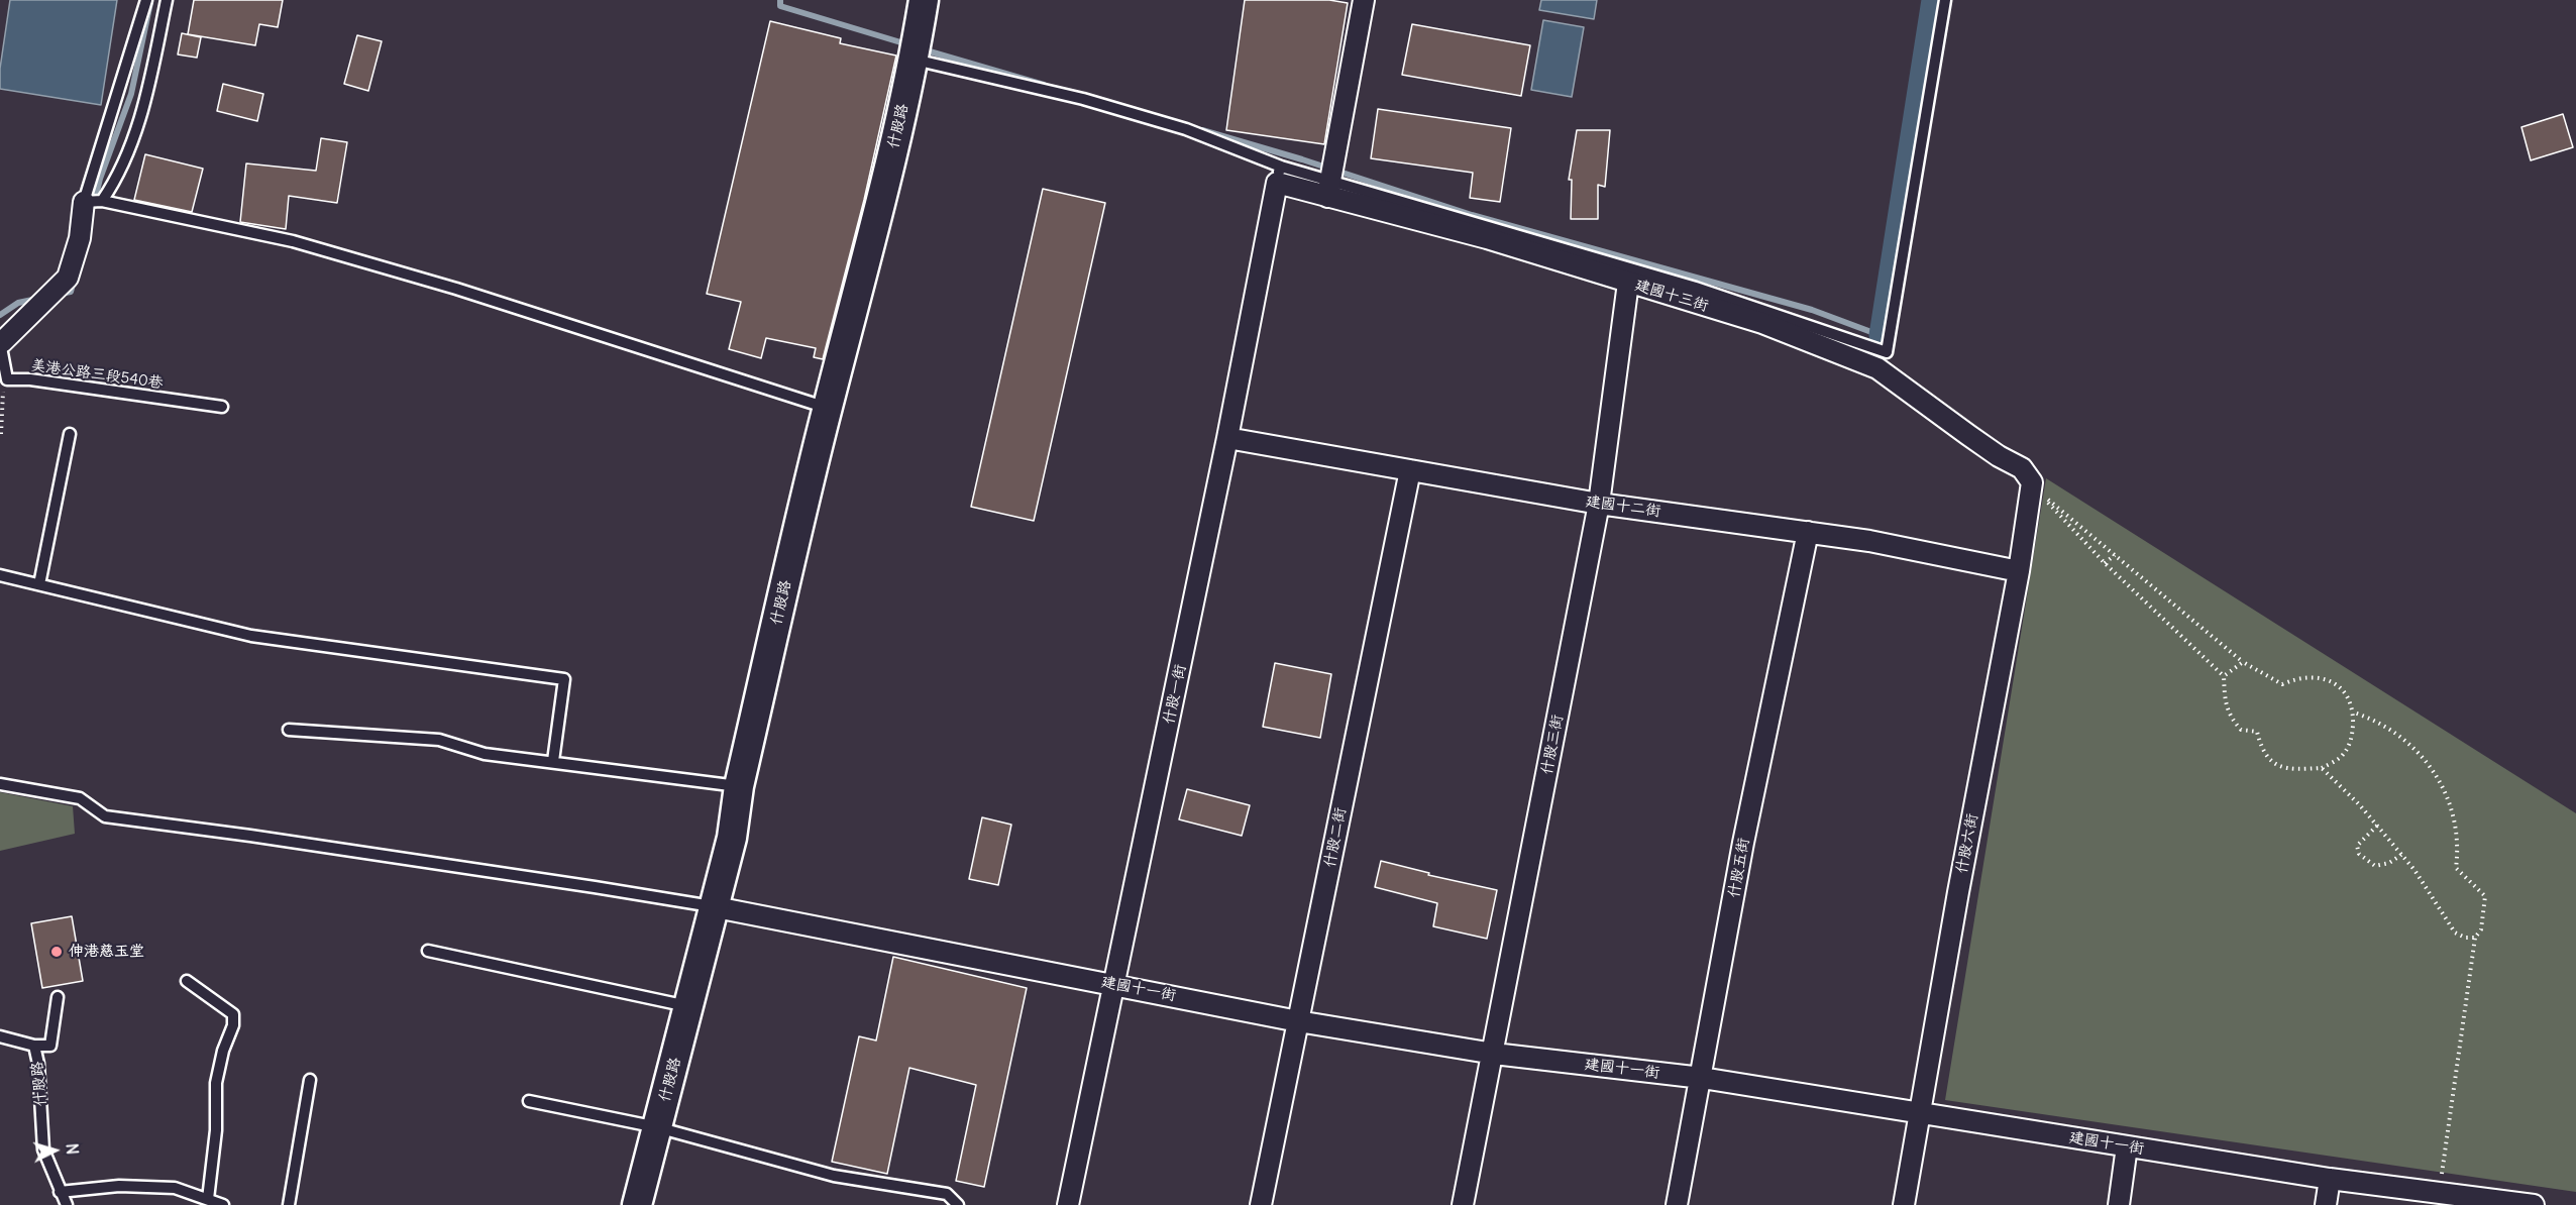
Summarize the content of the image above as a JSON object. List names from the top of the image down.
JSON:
{
  "streets": {
    "street": [
      "什股路",
      "建國十三街",
      "建國十二街",
      "什股一街",
      "什股三街",
      "什股二街",
      "什股六街",
      "什股五街",
      "建國十一街"
    ],
    "lane": ["美港公路三段540巷"]
  },
  "crossings": [
    ["什股路", "建國十一街"],
    ["建國十三街", "什股一街"],
    ["建國十三街", "什股三街"],
    ["建國十三街", "什股六街"],
    ["建國十二街", "什股一街"],
    ["建國十二街", "什股三街"],
    ["建國十二街", "什股二街"],
    ["建國十二街", "什股六街"],
    ["建國十二街", "什股五街"],
    ["什股一街", "建國十一街"],
    ["什股三街", "建國十一街"],
    ["什股二街", "建國十一街"],
    ["什股六街", "建國十一街"],
    ["什股五街", "建國十一街"]
  ],
  "places": ["伸港慈玉堂"],
  "north": "right"
}
